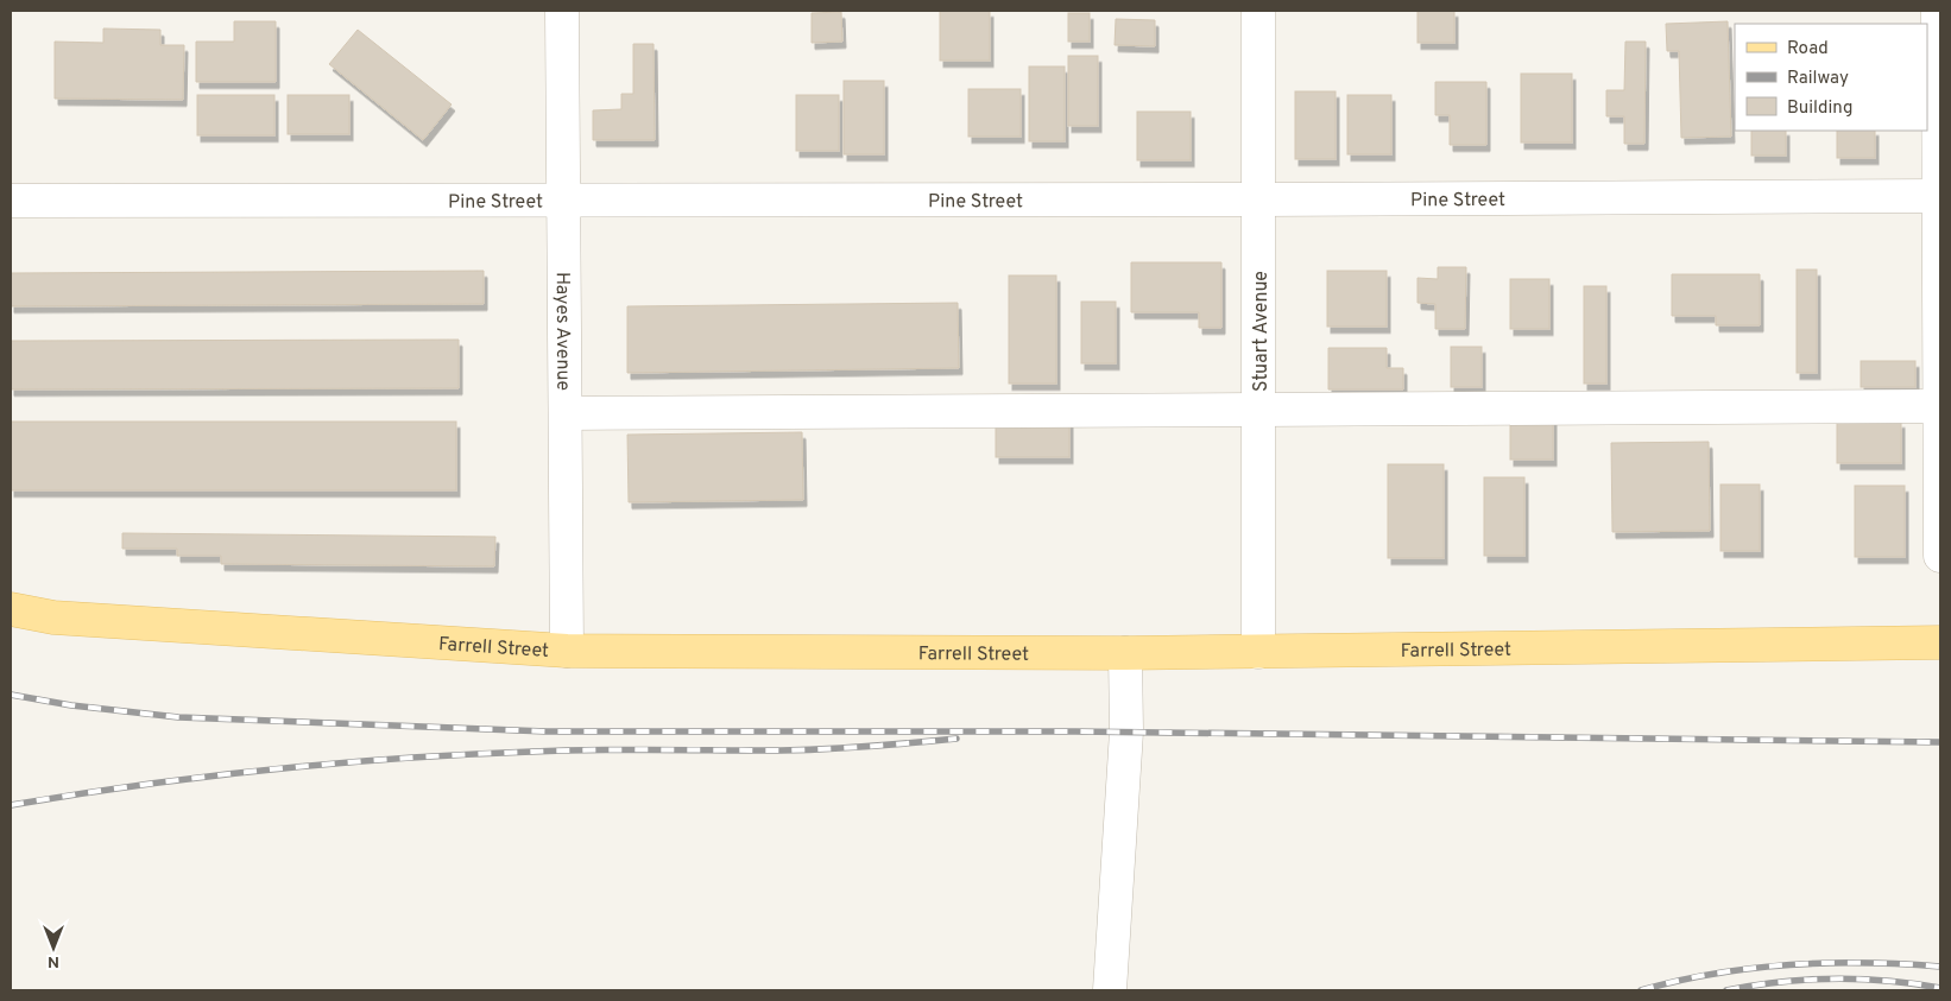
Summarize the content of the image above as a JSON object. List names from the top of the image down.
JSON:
{
  "streets": {
    "main road": ["Farrell Street"],
    "street": ["Pine Street", "Hayes Avenue", "Stuart Avenue"]
  },
  "crossings": [
    ["Pine Street", "Hayes Avenue"],
    ["Pine Street", "Stuart Avenue"],
    ["Hayes Avenue", "Farrell Street"],
    ["Stuart Avenue", "Farrell Street"]
  ],
  "legend": ["Road", "Railway", "Building"],
  "north": "bottom"
}
